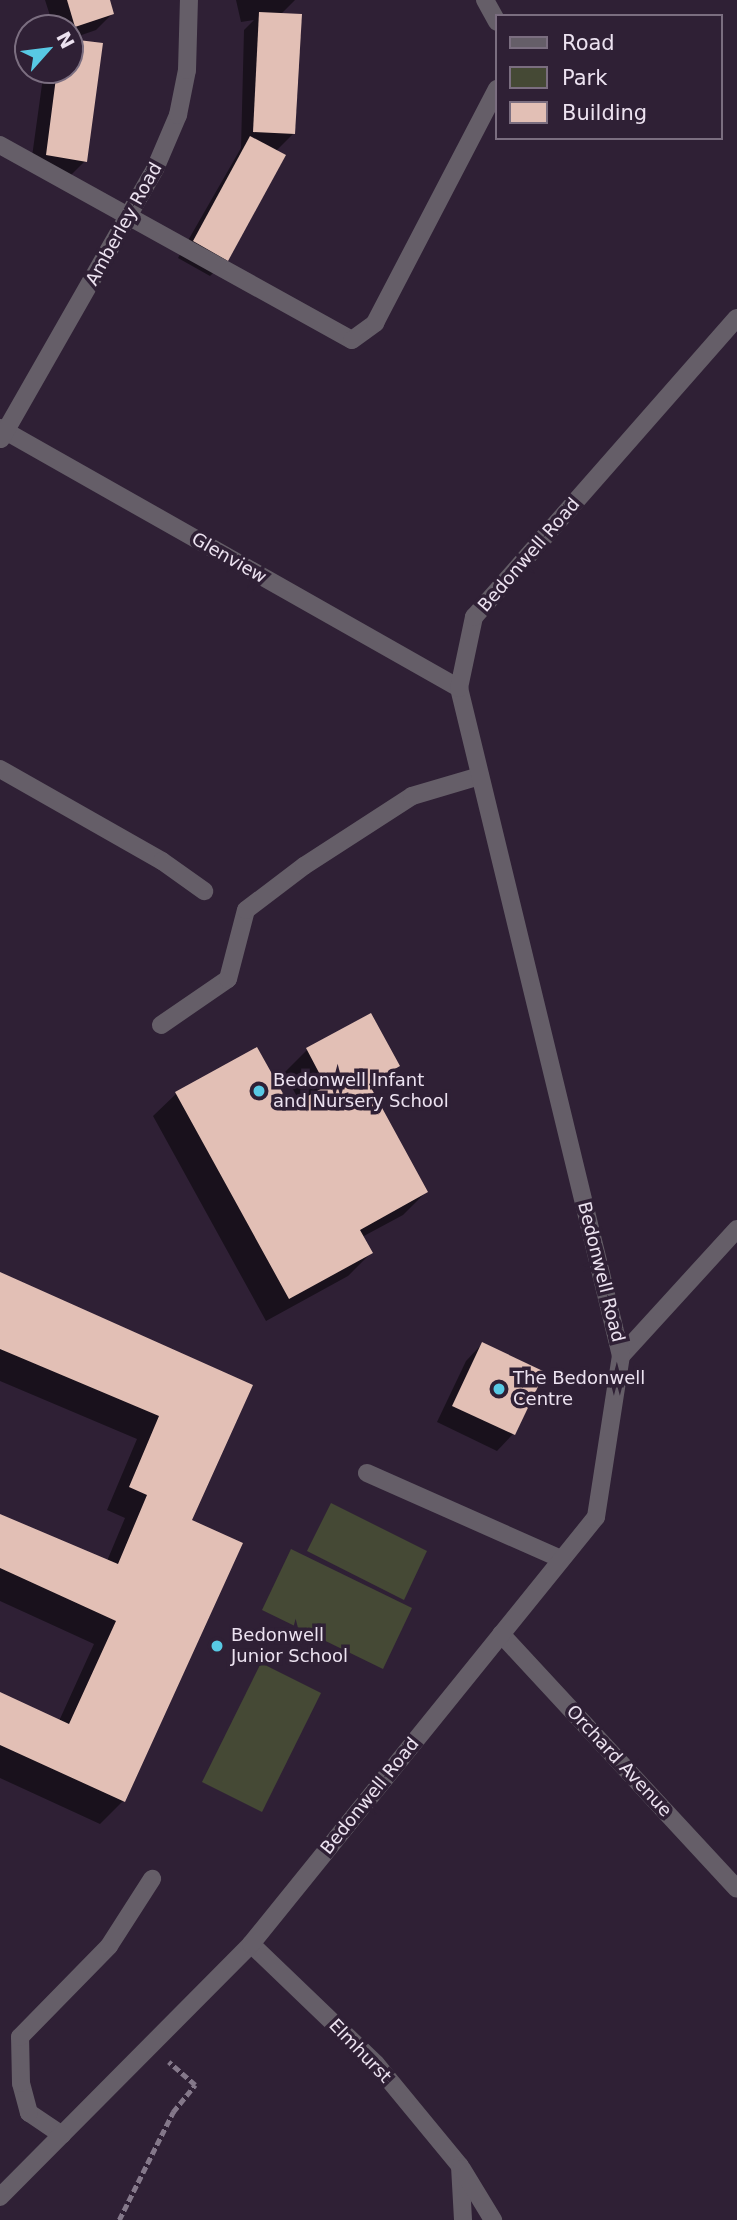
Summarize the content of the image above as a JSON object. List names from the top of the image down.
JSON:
{
  "streets": {
    "street": [
      "Amberley Road",
      "Bedonwell Road",
      "Glenview",
      "Orchard Avenue",
      "Elmhurst"
    ]
  },
  "crossings": [
    ["Amberley Road", "Glenview"],
    ["Bedonwell Road", "Glenview"],
    ["Bedonwell Road", "Orchard Avenue"],
    ["Bedonwell Road", "Elmhurst"]
  ],
  "places": ["Bedonwell Infant and Nursery School", "The Bedonwell Centre", "Bedonwell Junior School"],
  "legend": ["Road", "Park", "Building"],
  "north": "top right"
}
